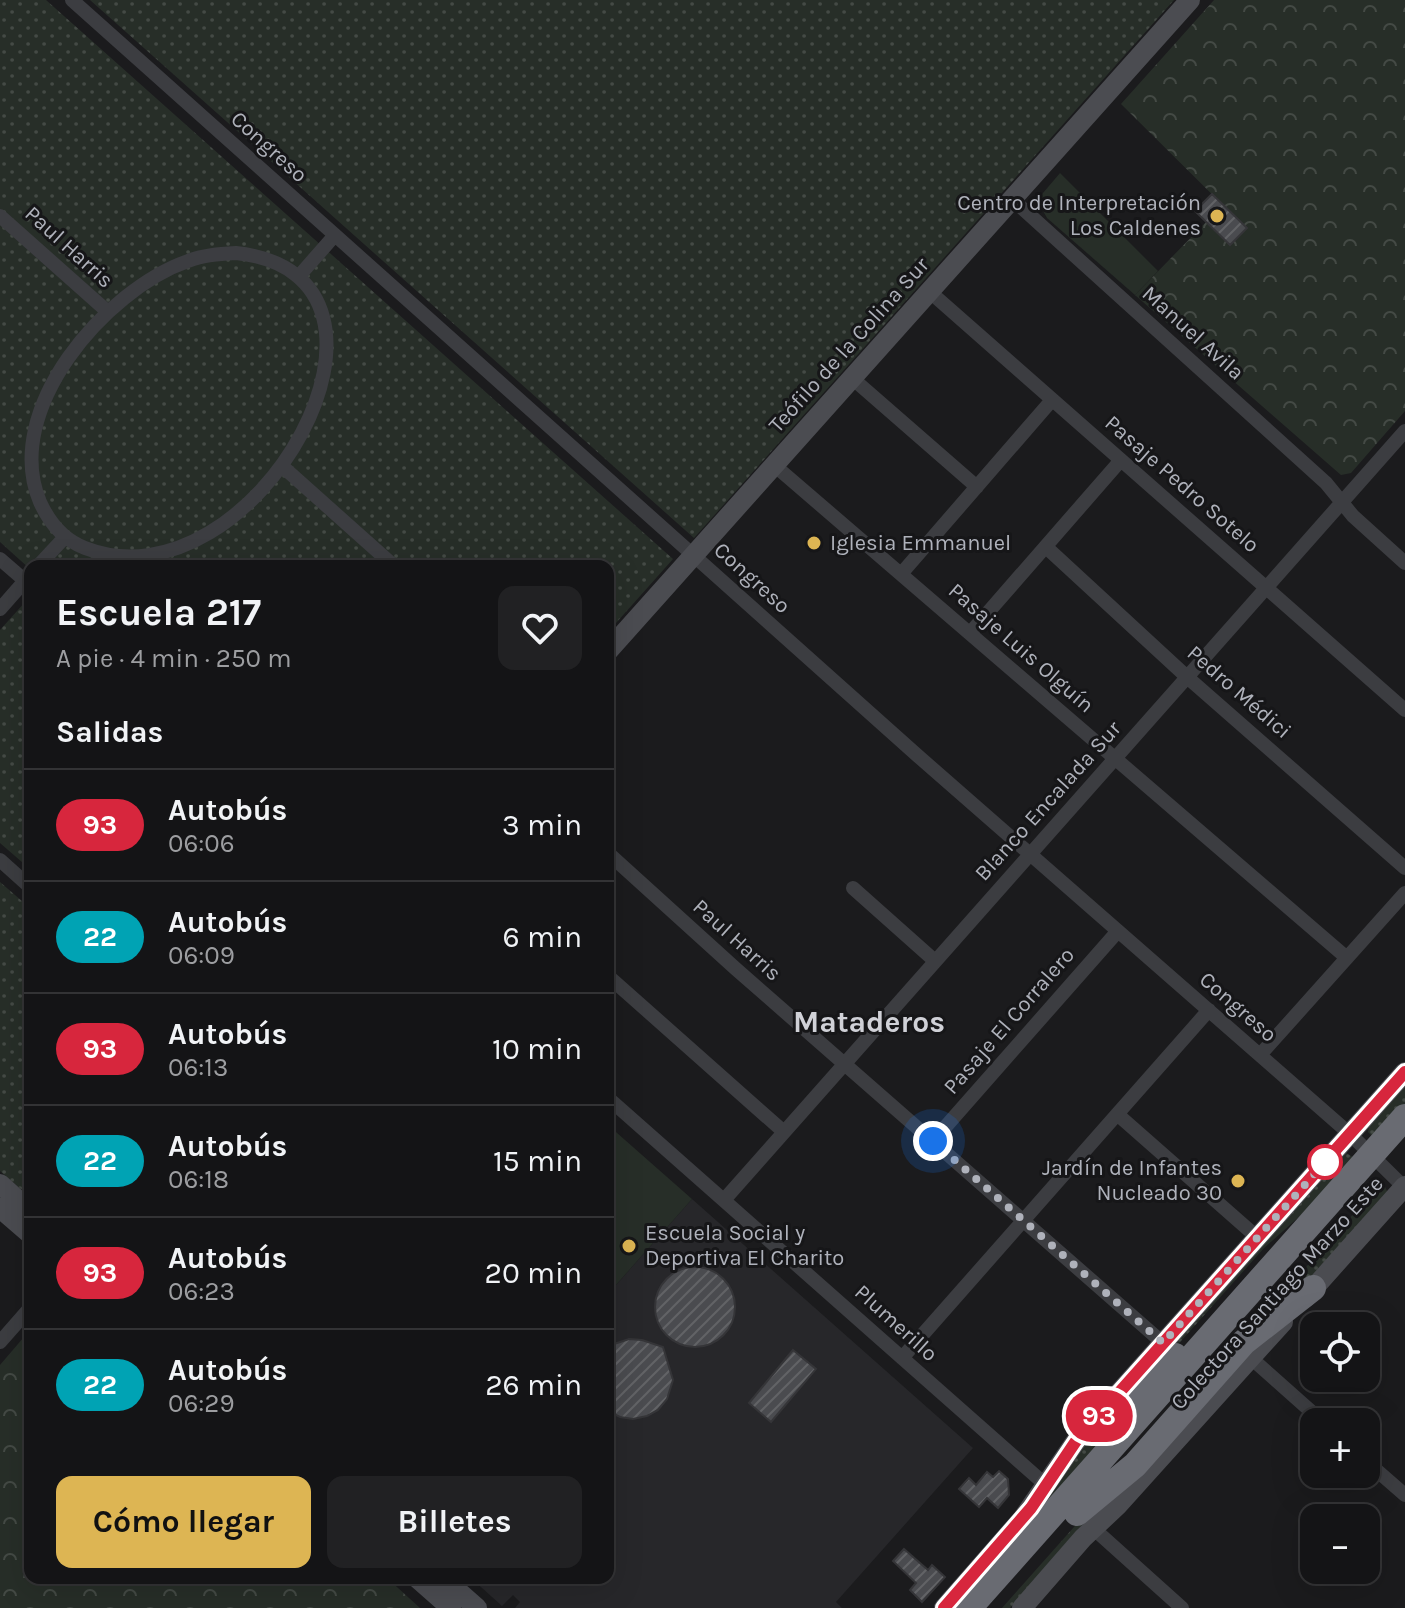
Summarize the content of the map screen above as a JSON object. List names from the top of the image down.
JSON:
{
  "streets": {
    "street": [
      "Congreso",
      "Paul Harris",
      "Manuel Avila",
      "Teófilo de la Colina Sur",
      "Pasaje Pedro Sotelo",
      "Pasaje Luis Olguín",
      "Pedro Médici",
      "Blanco Encalada Sur",
      "Pasaje El Corralero",
      "Colectora Santiago Marzo Este",
      "Plumerillo"
    ]
  },
  "crossings": [
    ["Congreso", "Teófilo de la Colina Sur"],
    ["Congreso", "Blanco Encalada Sur"],
    ["Congreso", "Pasaje El Corralero"],
    ["Congreso", "Colectora Santiago Marzo Este"],
    ["Paul Harris", "Blanco Encalada Sur"],
    ["Paul Harris", "Pasaje El Corralero"],
    ["Manuel Avila", "Teófilo de la Colina Sur"],
    ["Manuel Avila", "Blanco Encalada Sur"],
    ["Teófilo de la Colina Sur", "Pasaje Pedro Sotelo"],
    ["Teófilo de la Colina Sur", "Pasaje Luis Olguín"],
    ["Pasaje Pedro Sotelo", "Blanco Encalada Sur"],
    ["Pasaje Luis Olguín", "Blanco Encalada Sur"],
    ["Pedro Médici", "Blanco Encalada Sur"],
    ["Blanco Encalada Sur", "Plumerillo"]
  ],
  "districts": ["Mataderos"],
  "places": [
    "Centro de Interpretación Los Caldenes",
    "Iglesia Emmanuel",
    "Jardín de Infantes Nucleado 30",
    "Escuela Social y Deportiva El Charito"
  ],
  "lines": ["bus line 93"],
  "page": {
    "on_map": "93",
    "heading": [
      ["Escuela 217", "A pie · 4 min · 250 m"],
      "Salidas"
    ],
    "list": [
      {
        "mark": "93",
        "name": "Autobús",
        "note": "06:06",
        "value": "3 min"
      },
      {
        "mark": "22",
        "name": "Autobús",
        "note": "06:09",
        "value": "6 min"
      },
      {
        "mark": "93",
        "name": "Autobús",
        "note": "06:13",
        "value": "10 min"
      },
      {
        "mark": "22",
        "name": "Autobús",
        "note": "06:18",
        "value": "15 min"
      },
      {
        "mark": "93",
        "name": "Autobús",
        "note": "06:23",
        "value": "20 min"
      },
      {
        "mark": "22",
        "name": "Autobús",
        "note": "06:29",
        "value": "26 min"
      }
    ],
    "map_buttons": ["+", "−"],
    "buttons": ["Cómo llegar", "Billetes"]
  }
}
